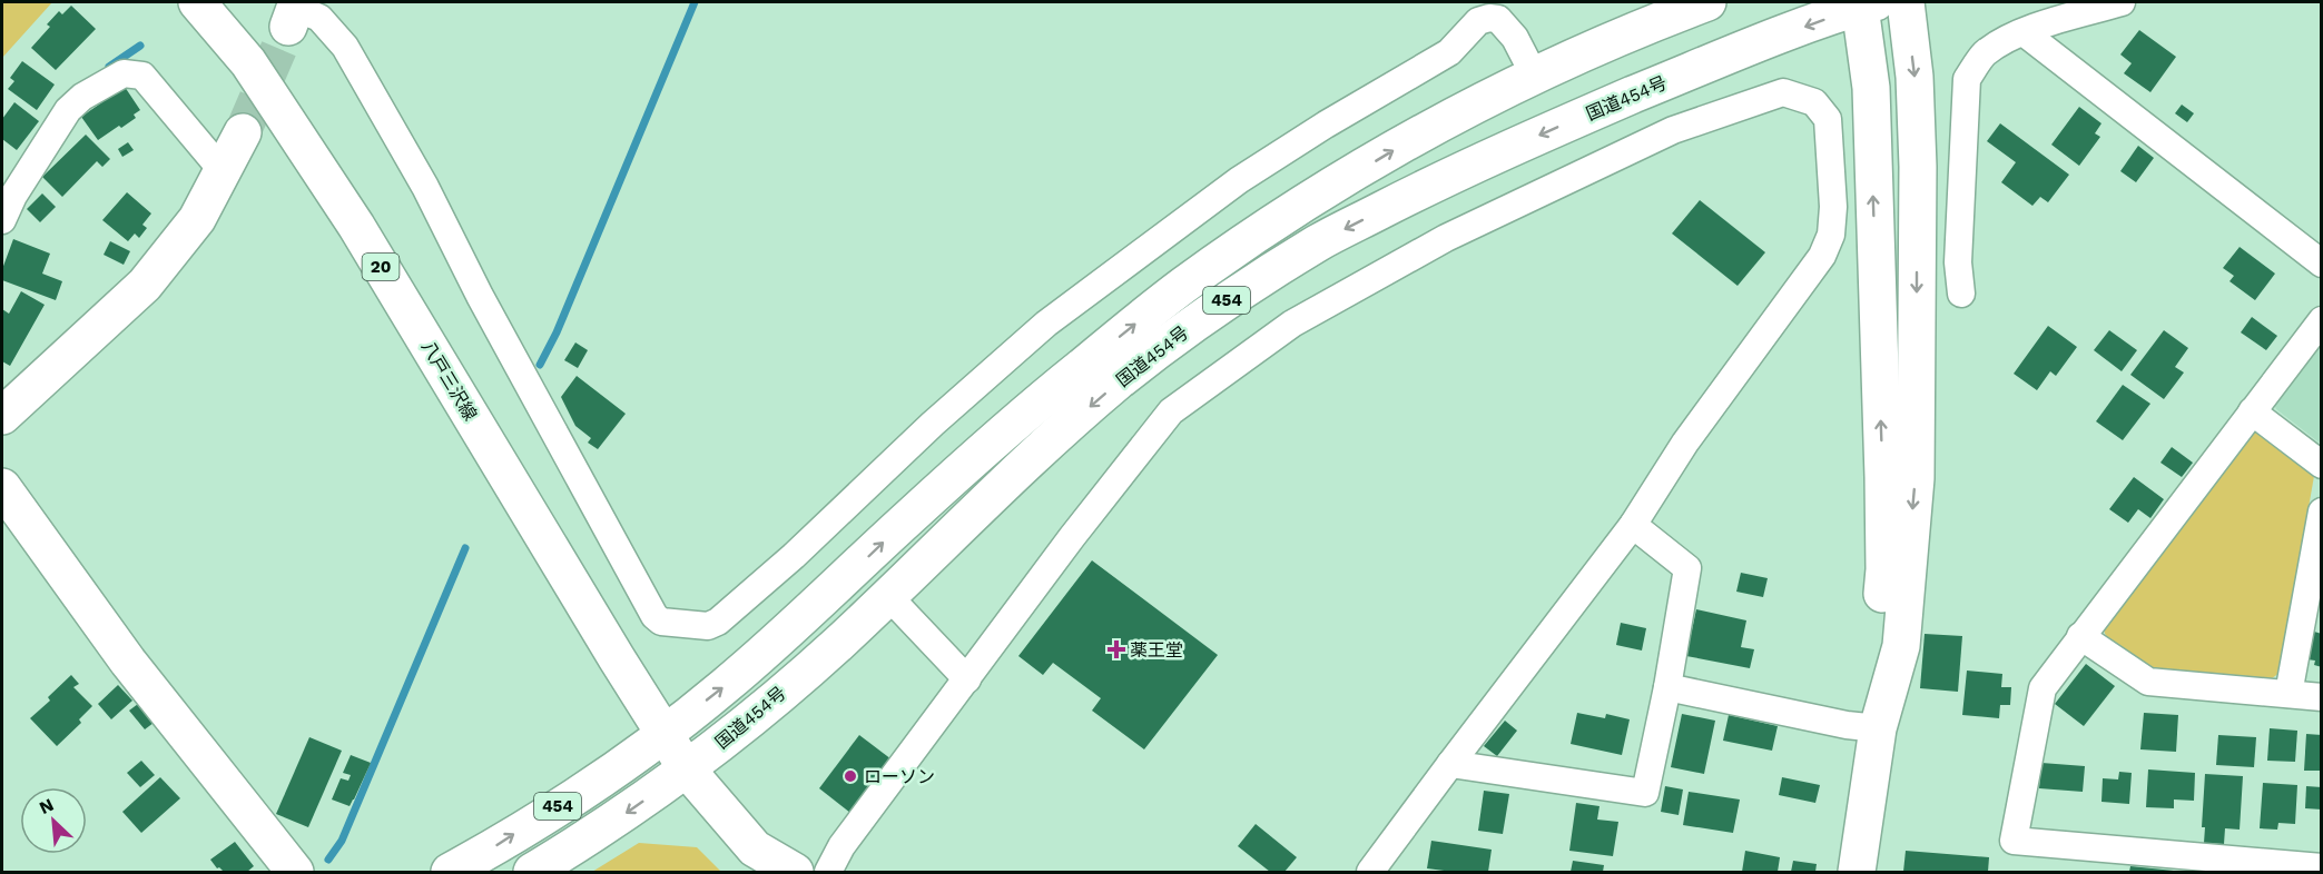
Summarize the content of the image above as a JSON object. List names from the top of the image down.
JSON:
{
  "streets": {
    "main road": [
      "国道454号",
      "20",
      "454",
      "八戸三沢線"
    ]
  },
  "crossings": [
    ["国道454号", "八戸三沢線"]
  ],
  "places": {
    "health": ["薬王堂"],
    "other": ["ローソン"]
  },
  "north": "top left"
}
